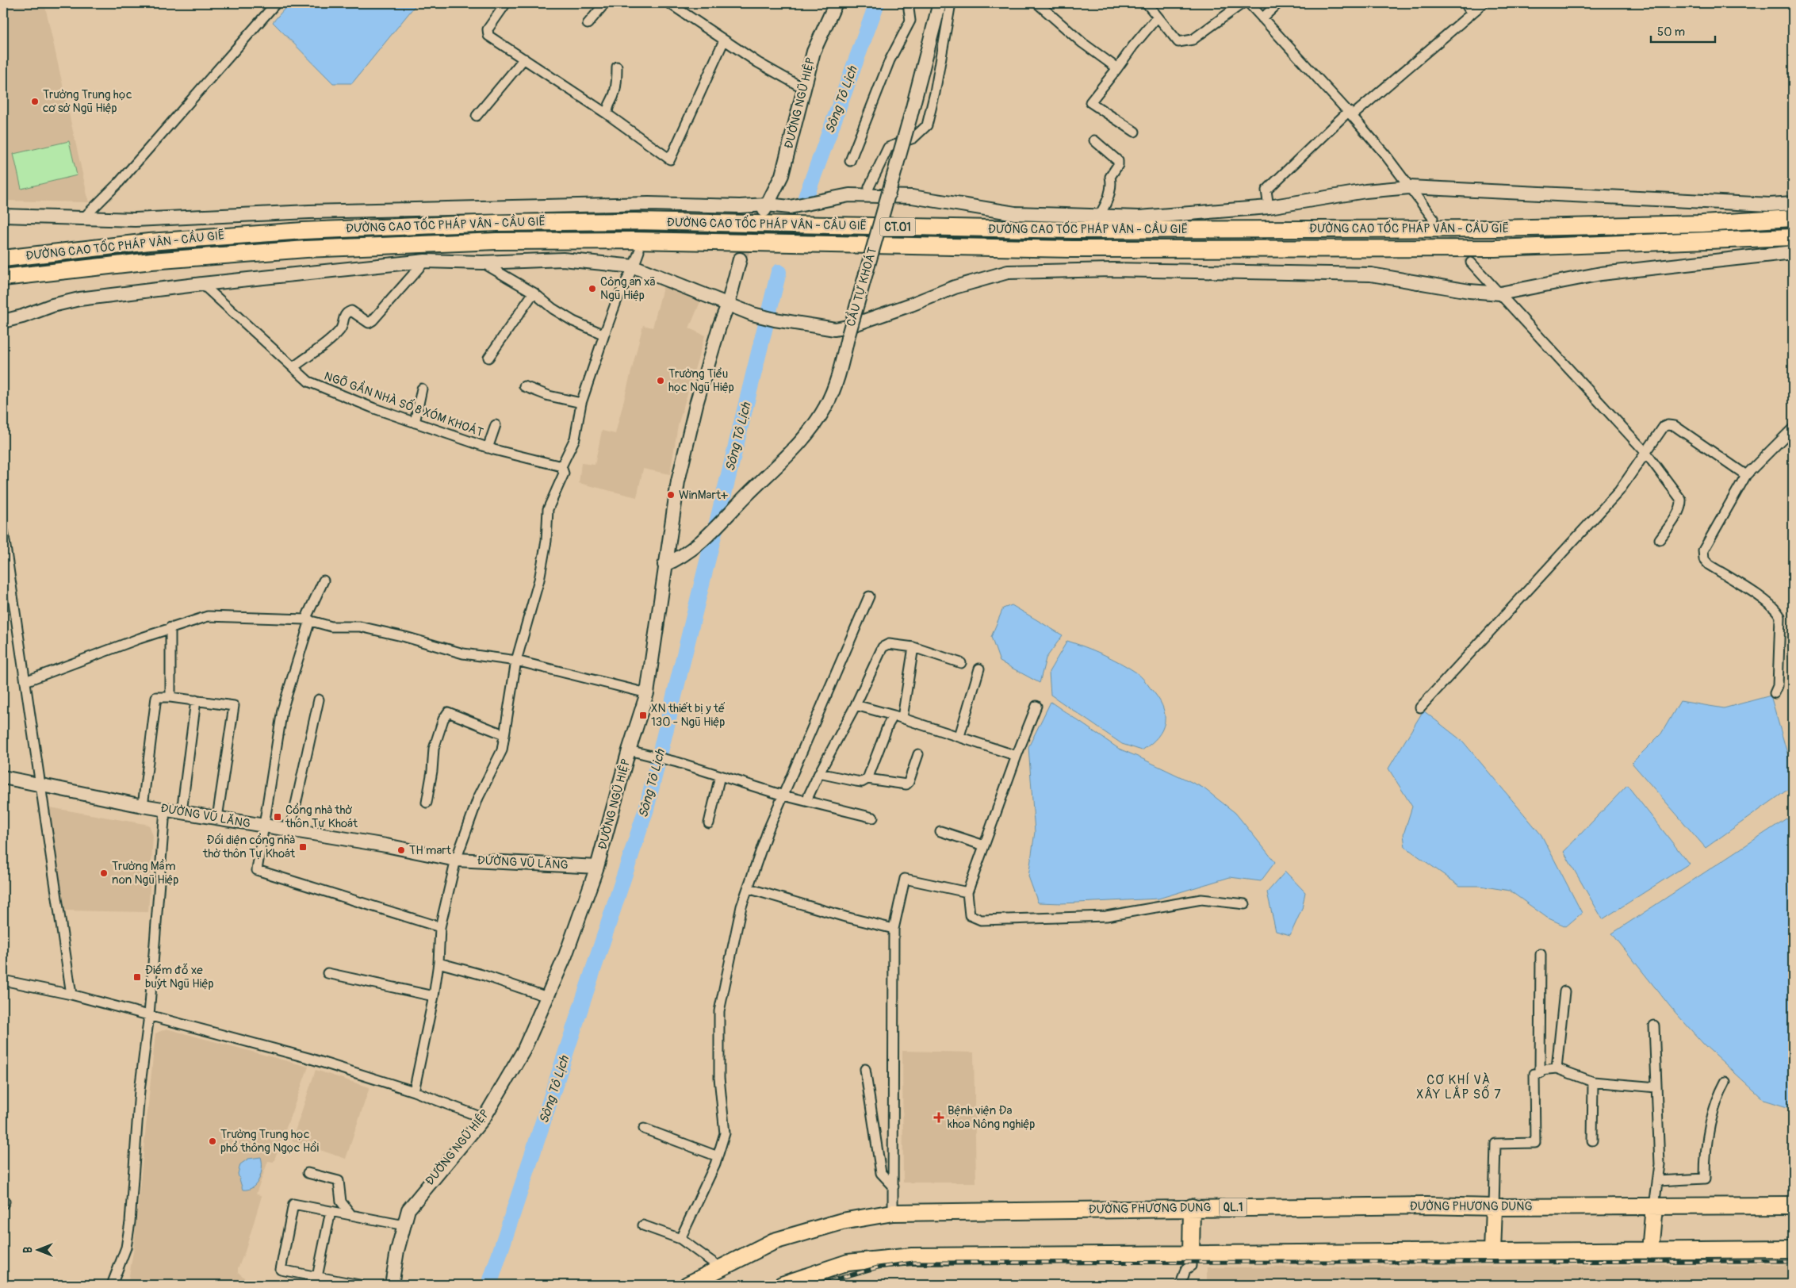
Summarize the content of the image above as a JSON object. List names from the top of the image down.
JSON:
{
  "streets": {
    "highway": [
      "ĐƯỜNG CAO TỐC PHÁP VÂN - CẦU GIẼ",
      "CT.01",
      "ĐƯỜNG PHƯƠNG DUNG",
      "QL.1"
    ],
    "street": [
      "ĐƯỜNG NGŨ HIỆP",
      "CẦU TỰ KHOÁT",
      "NGÕ GẦN NHÀ SỐ 8 XÓM KHOÁT",
      "ĐƯỜNG VŨ LĂNG"
    ]
  },
  "crossings": [
    ["ĐƯỜNG NGŨ HIỆP", "CẦU TỰ KHOÁT"],
    ["ĐƯỜNG NGŨ HIỆP", "ĐƯỜNG VŨ LĂNG"]
  ],
  "districts": ["CƠ KHÍ VÀ XÂY LẮP SỐ 7"],
  "water": ["Sông Tô Lịch"],
  "places": {
    "other": [
      "Trường Trung học cơ sở Ngũ Hiệp",
      "Công an xã Ngũ Hiệp",
      "Trường Tiểu học Ngũ Hiệp",
      "WinMart+",
      "TH mart",
      "Trường Mầm non Ngũ Hiệp",
      "Trường Trung học phổ thông Ngọc Hồi"
    ],
    "transit": [
      "XN thiết bị y tế 130 - Ngũ Hiệp",
      "Cổng nhà thờ thôn Tự Khoát",
      "Đối diện cổng nhà thờ thôn Tự Khoát",
      "Điểm đỗ xe buýt Ngũ Hiệp"
    ],
    "health": ["Bệnh viện Đa khoa Nông nghiệp"]
  },
  "scale_bar": "50 m",
  "north": "left"
}
